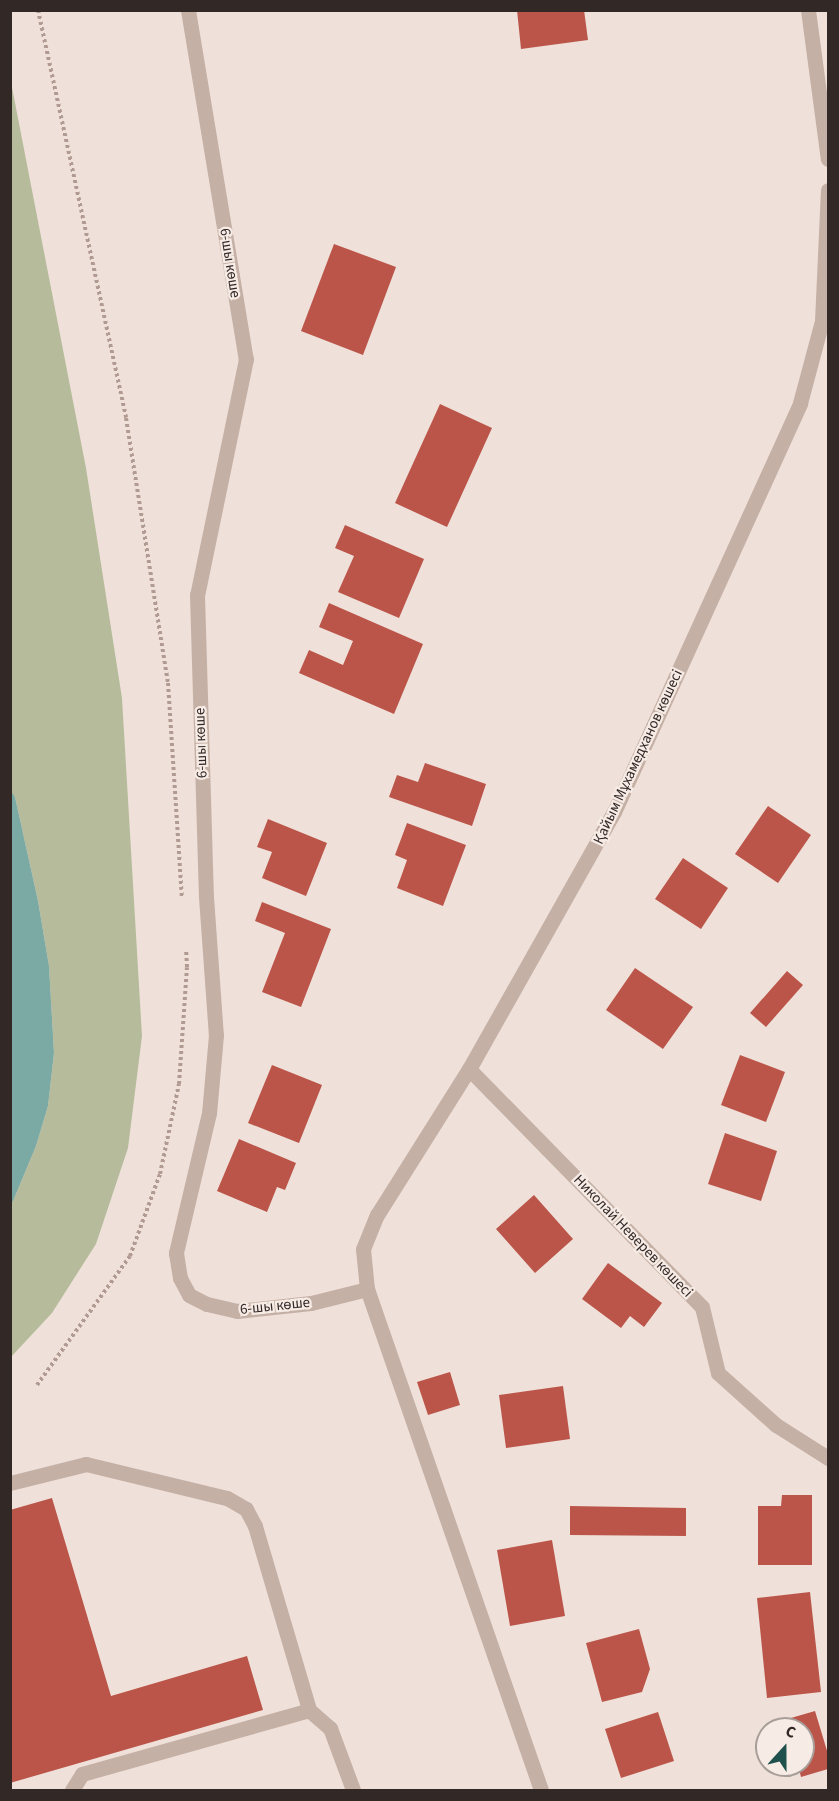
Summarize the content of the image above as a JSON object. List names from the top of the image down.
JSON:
{
  "streets": {
    "street": ["6-шы көше", "Қайым Мұхамедханов көшесi", "Николай Неверев көшесі"]
  },
  "crossings": [
    ["6-шы көше", "Қайым Мұхамедханов көшесi"],
    ["Қайым Мұхамедханов көшесi", "Николай Неверев көшесі"]
  ],
  "north": "top"
}
